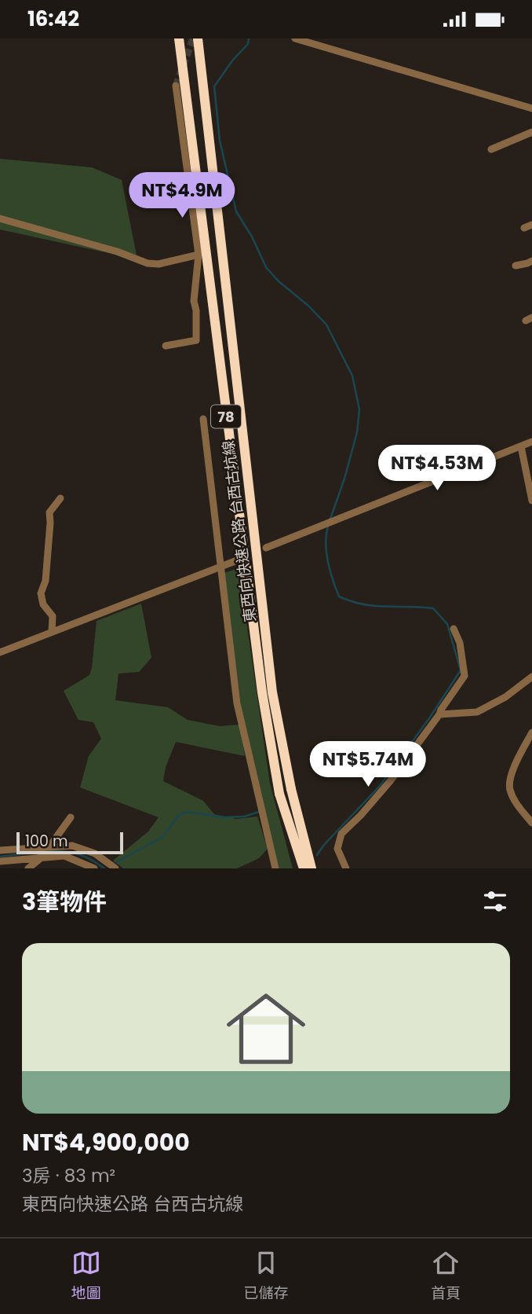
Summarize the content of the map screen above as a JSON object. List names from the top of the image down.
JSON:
{
  "streets": {
    "highway": ["78", "東西向快速公路 台西古坑線"]
  },
  "scale_bar": "100 m",
  "page": {
    "status": "16:42",
    "price": ["NT$4.9M", "NT$4.53M", "NT$5.74M"],
    "scale": "100 m",
    "heading": "3筆物件",
    "list": [
      {
        "name": "NT$4,900,000",
        "note": "3房 · 83 m² · 東西向快速公路 台西古坑線"
      }
    ],
    "tabs": ["地圖", "已儲存", "首頁"]
  }
}
